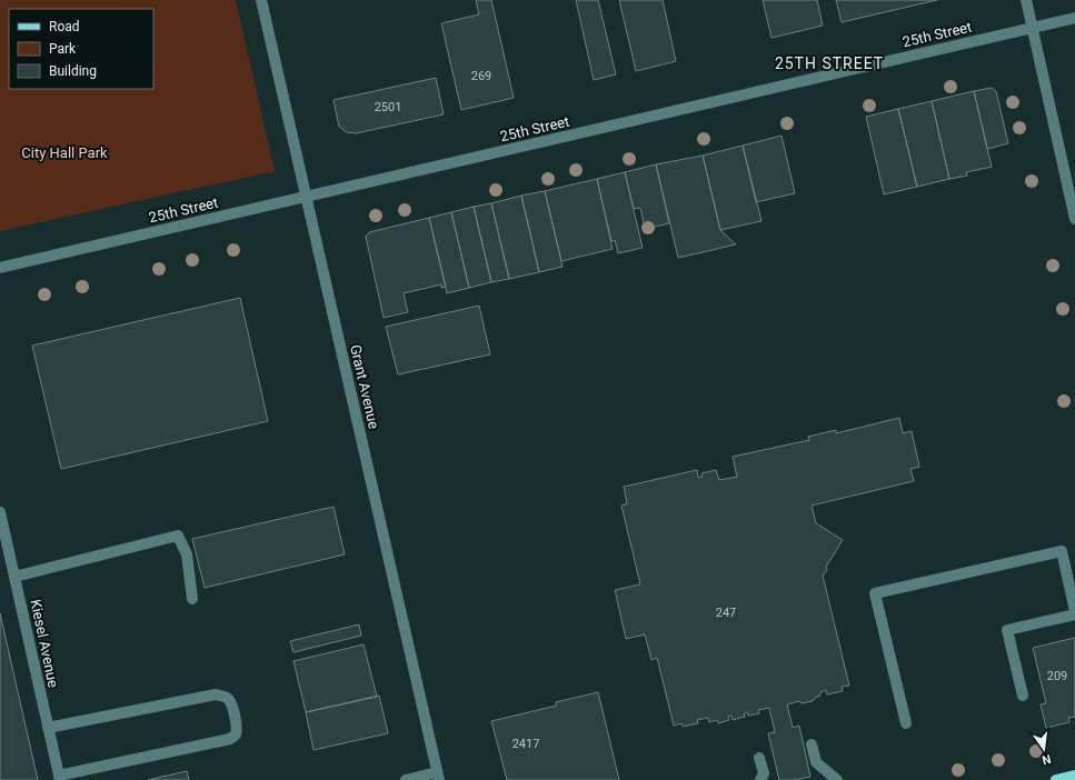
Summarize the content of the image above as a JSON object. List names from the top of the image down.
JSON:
{
  "streets": {
    "street": ["25th Street", "Grant Avenue", "Kiesel Avenue"]
  },
  "crossings": [
    ["25th Street", "Grant Avenue"]
  ],
  "districts": ["25TH STREET"],
  "parks": ["City Hall Park"],
  "house_numbers": [
    "269",
    "2501",
    "247",
    "209",
    "2417"
  ],
  "legend": ["Road", "Park", "Building"],
  "north": "bottom"
}
